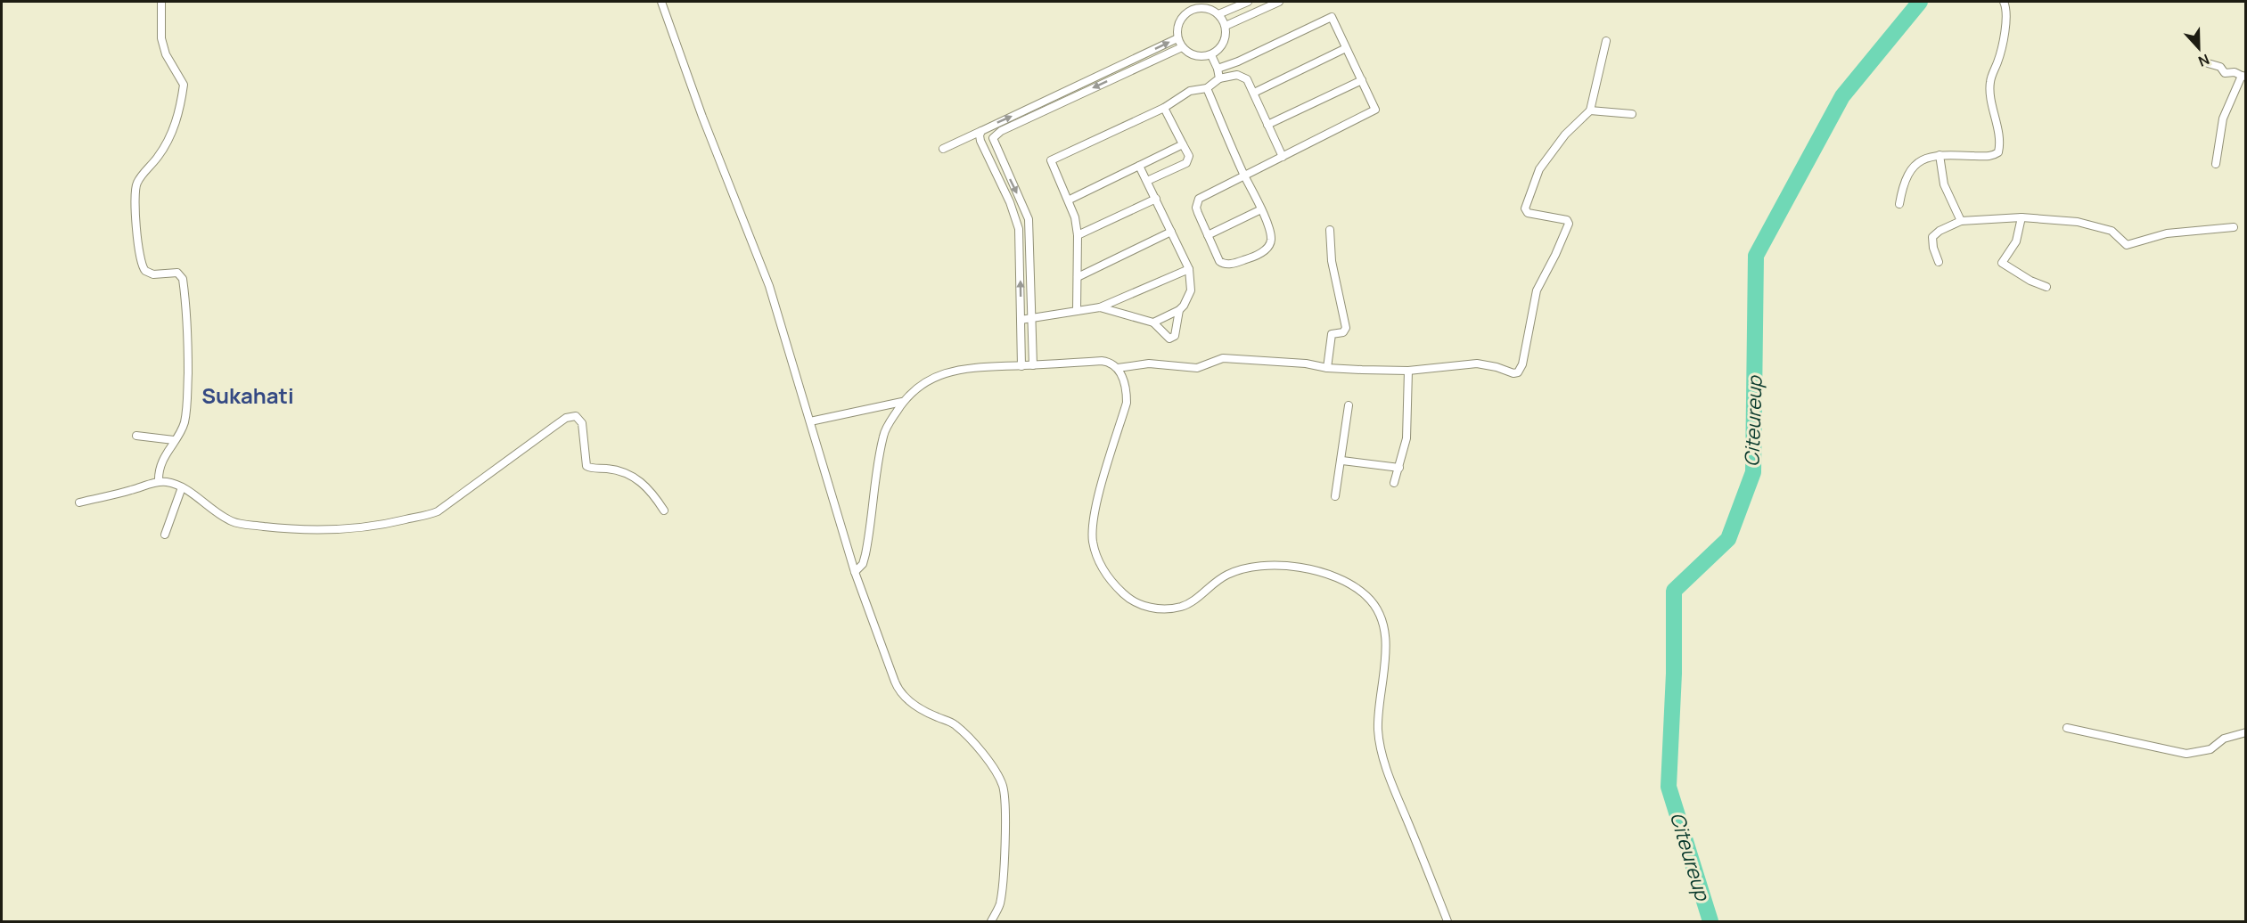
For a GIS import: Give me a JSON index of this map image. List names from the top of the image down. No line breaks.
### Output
{"districts":["Sukahati"],"water":["Citeureup"],"north":"bottom"}
